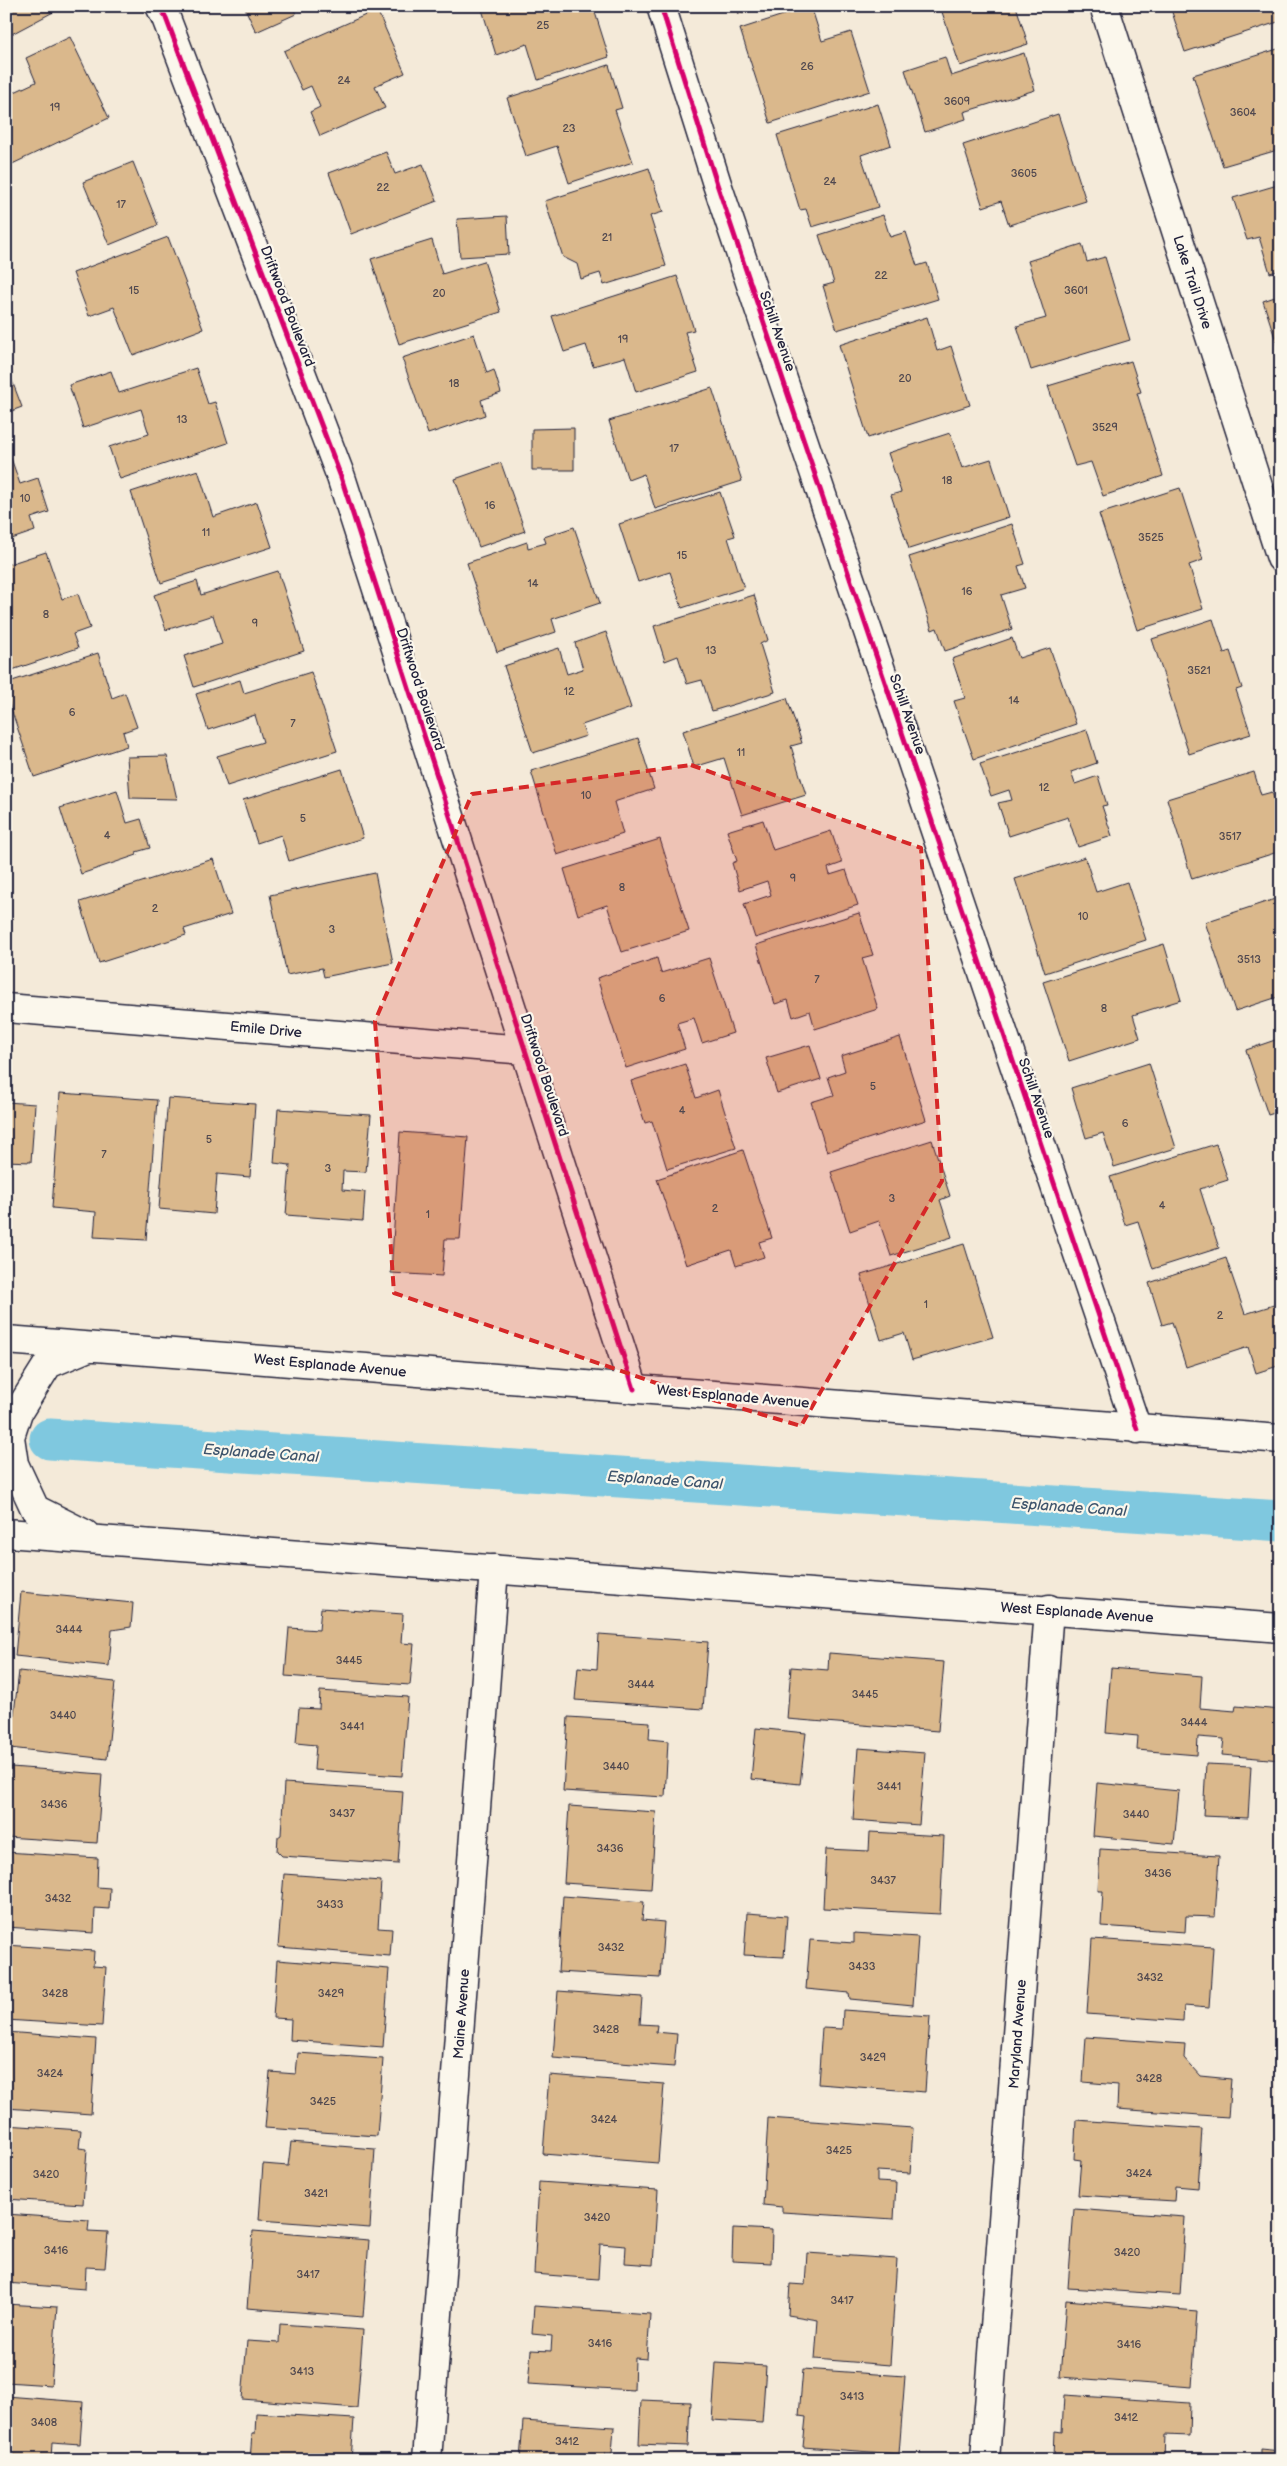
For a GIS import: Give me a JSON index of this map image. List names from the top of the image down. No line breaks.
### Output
{"streets":{"street":["Lake Trail Drive","Driftwood Boulevard","Schill Avenue","Emile Drive","West Esplanade Avenue","Maine Avenue","Maryland Avenue"]},"crossings":[["Driftwood Boulevard","Emile Drive"],["Driftwood Boulevard","West Esplanade Avenue"],["Schill Avenue","West Esplanade Avenue"],["West Esplanade Avenue","Maine Avenue"],["West Esplanade Avenue","Maryland Avenue"]],"water":["Esplanade Canal"],"house_numbers":["25","26","24","3609","19","3604","23","3605","24","22","17","21","22","15","3601","20","19","20","18","13","3529","17","18","10","16","11","3525","15","14","16","8","9","13","3521","12","14","6","7","11","12","10","5","4","3517","9","8","2","10","3","3513","7","6","8","5","4","6","5","7","3","3","4","2","1","1","2","3444","3445","3444","3445","3440","3444","3441","3440","3441","3436","3437","3440","3436","3436","3437","3432","3433","3432","3433","3432","3428","3429","3428","3429","3424","3428","3425","3424","3425","3424","3420","3421","3420","3416","3420","3417","3417","3416","3416","3413","3413","3412","3408","3412"]}
